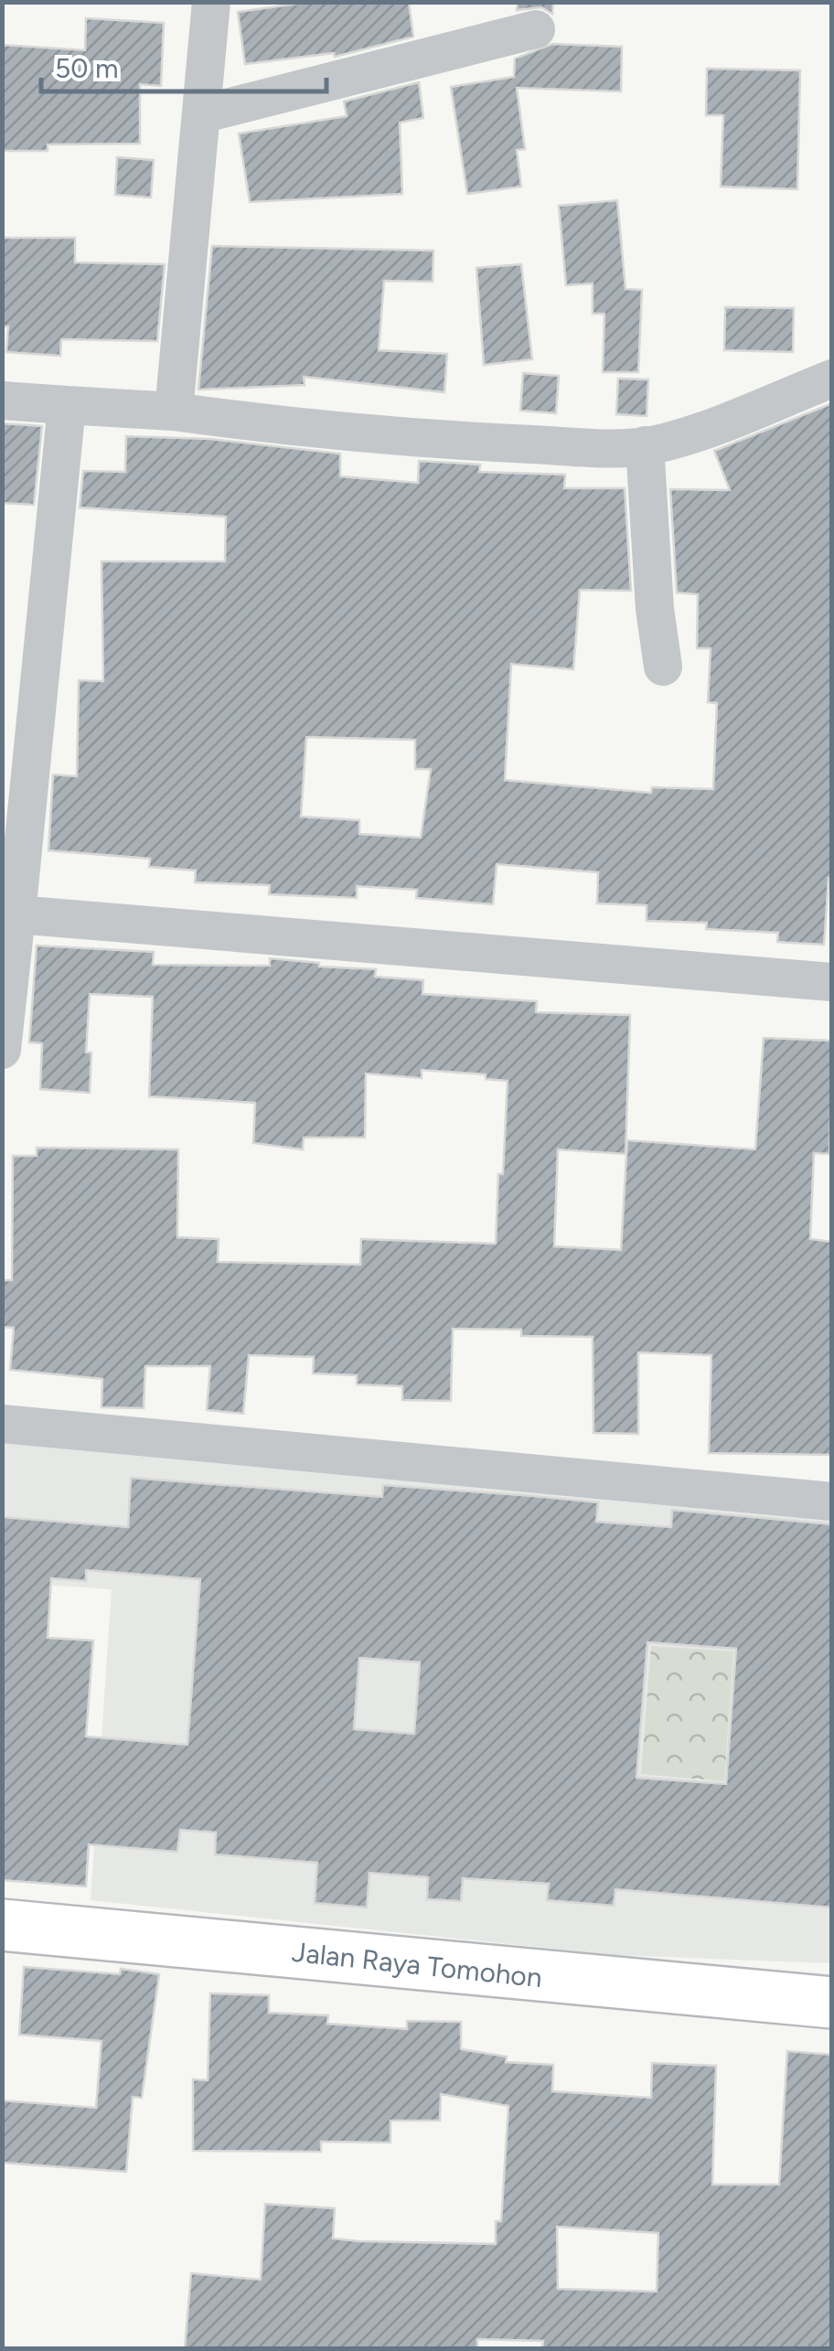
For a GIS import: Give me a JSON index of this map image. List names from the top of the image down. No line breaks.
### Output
{"streets":{"highway":["Jalan Raya Tomohon"]},"scale_bar":"50 m"}
